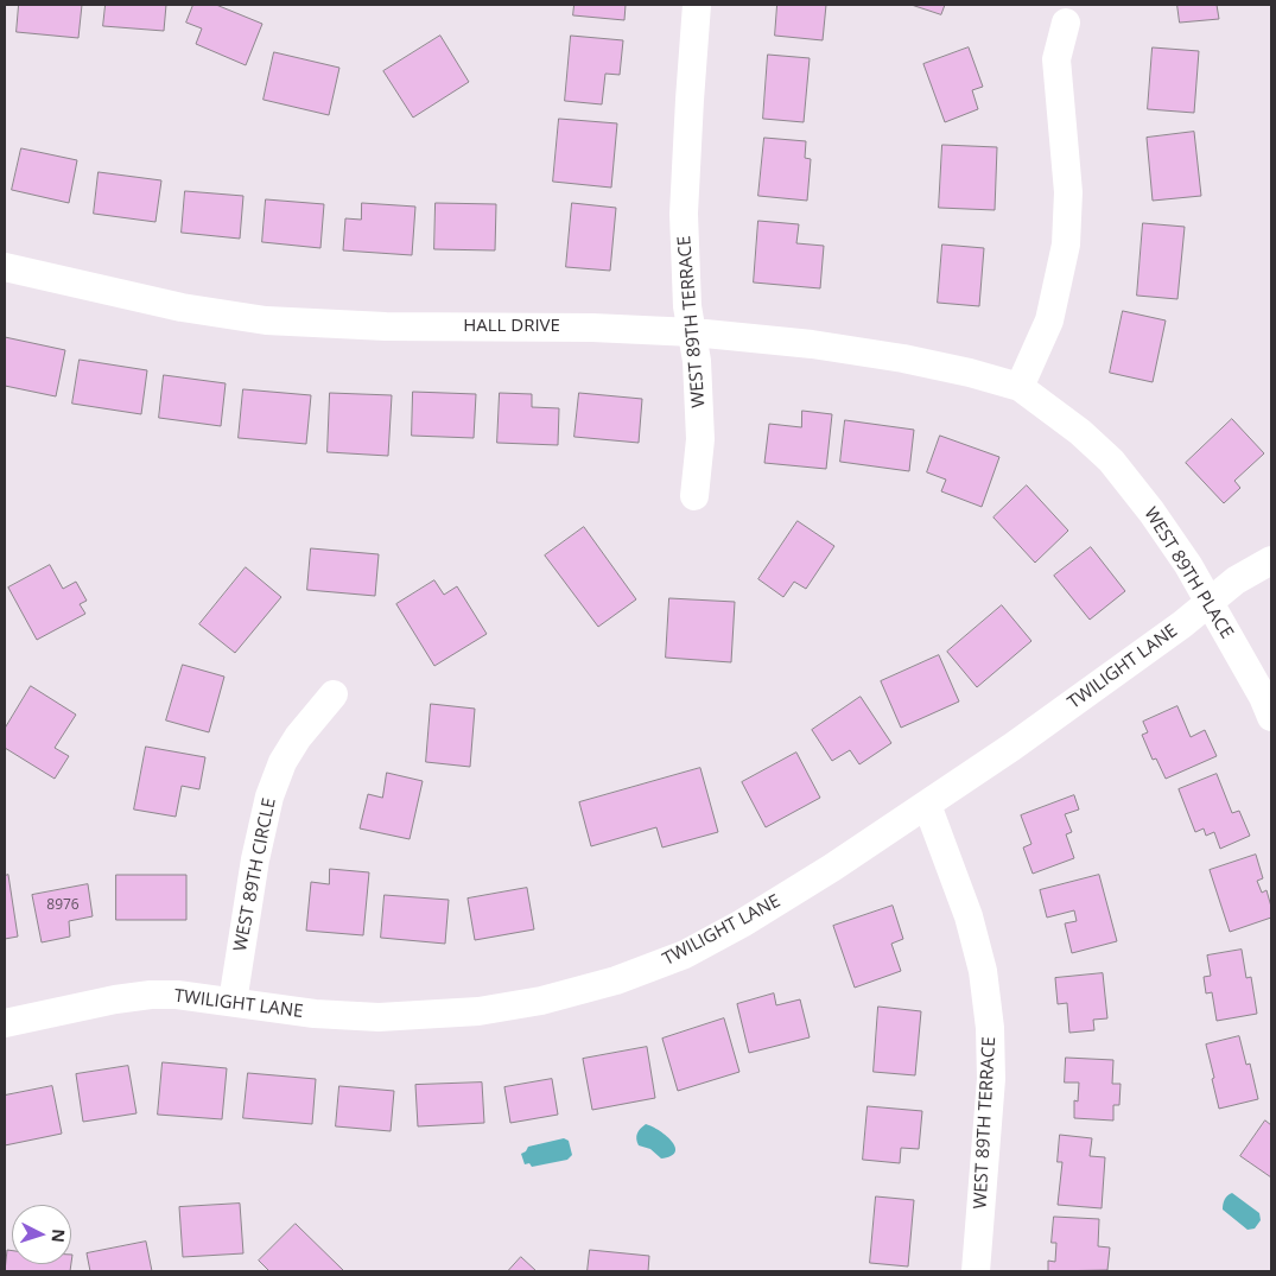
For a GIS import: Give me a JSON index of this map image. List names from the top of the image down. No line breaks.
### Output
{"streets":{"street":["WEST 89TH TERRACE","HALL DRIVE","WEST 89TH PLACE","TWILIGHT LANE","WEST 89TH CIRCLE"]},"crossings":[["WEST 89TH TERRACE","HALL DRIVE"],["WEST 89TH TERRACE","TWILIGHT LANE"],["HALL DRIVE","WEST 89TH PLACE"],["WEST 89TH PLACE","TWILIGHT LANE"],["TWILIGHT LANE","WEST 89TH CIRCLE"]],"house_numbers":["8976"],"north":"right"}
